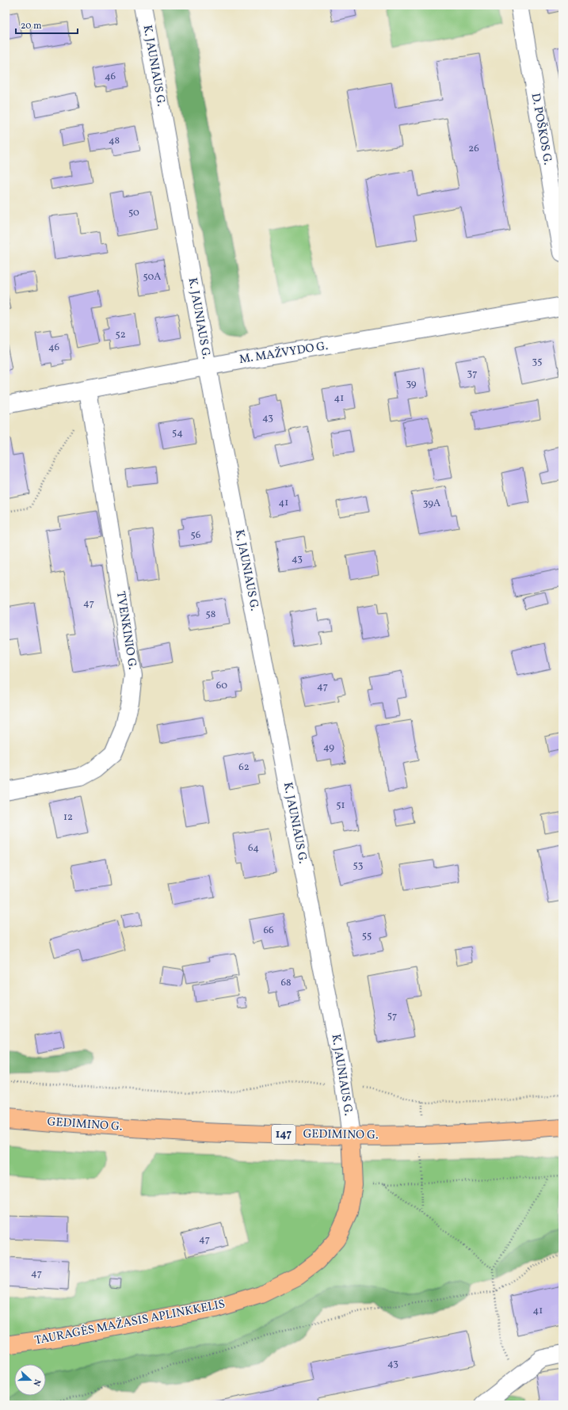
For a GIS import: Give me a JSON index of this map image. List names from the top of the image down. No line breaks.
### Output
{"streets":{"main road":["GEDIMINO G.","147","TAURAGĖS MAŽASIS APLINKKELIS"],"street":["K. JAUNIAUS G.","D. POŠKOS G.","M. MAŽVYDO G.","TVENKINIO G."]},"crossings":[["K. JAUNIAUS G.","M. MAŽVYDO G."],["K. JAUNIAUS G.","GEDIMINO G."],["K. JAUNIAUS G.","TAURAGĖS MAŽASIS APLINKKELIS"],["M. MAŽVYDO G.","TVENKINIO G."],["GEDIMINO G.","TAURAGĖS MAŽASIS APLINKKELIS"]],"house_numbers":["46","48","26","50","50A","52","46","35","37","39","41","43","54","41","39A","56","43","47","58","60","47","49","62","51","12","64","53","66","55","68","57","47","47","41","43"],"scale_bar":"20 m","north":"right"}
